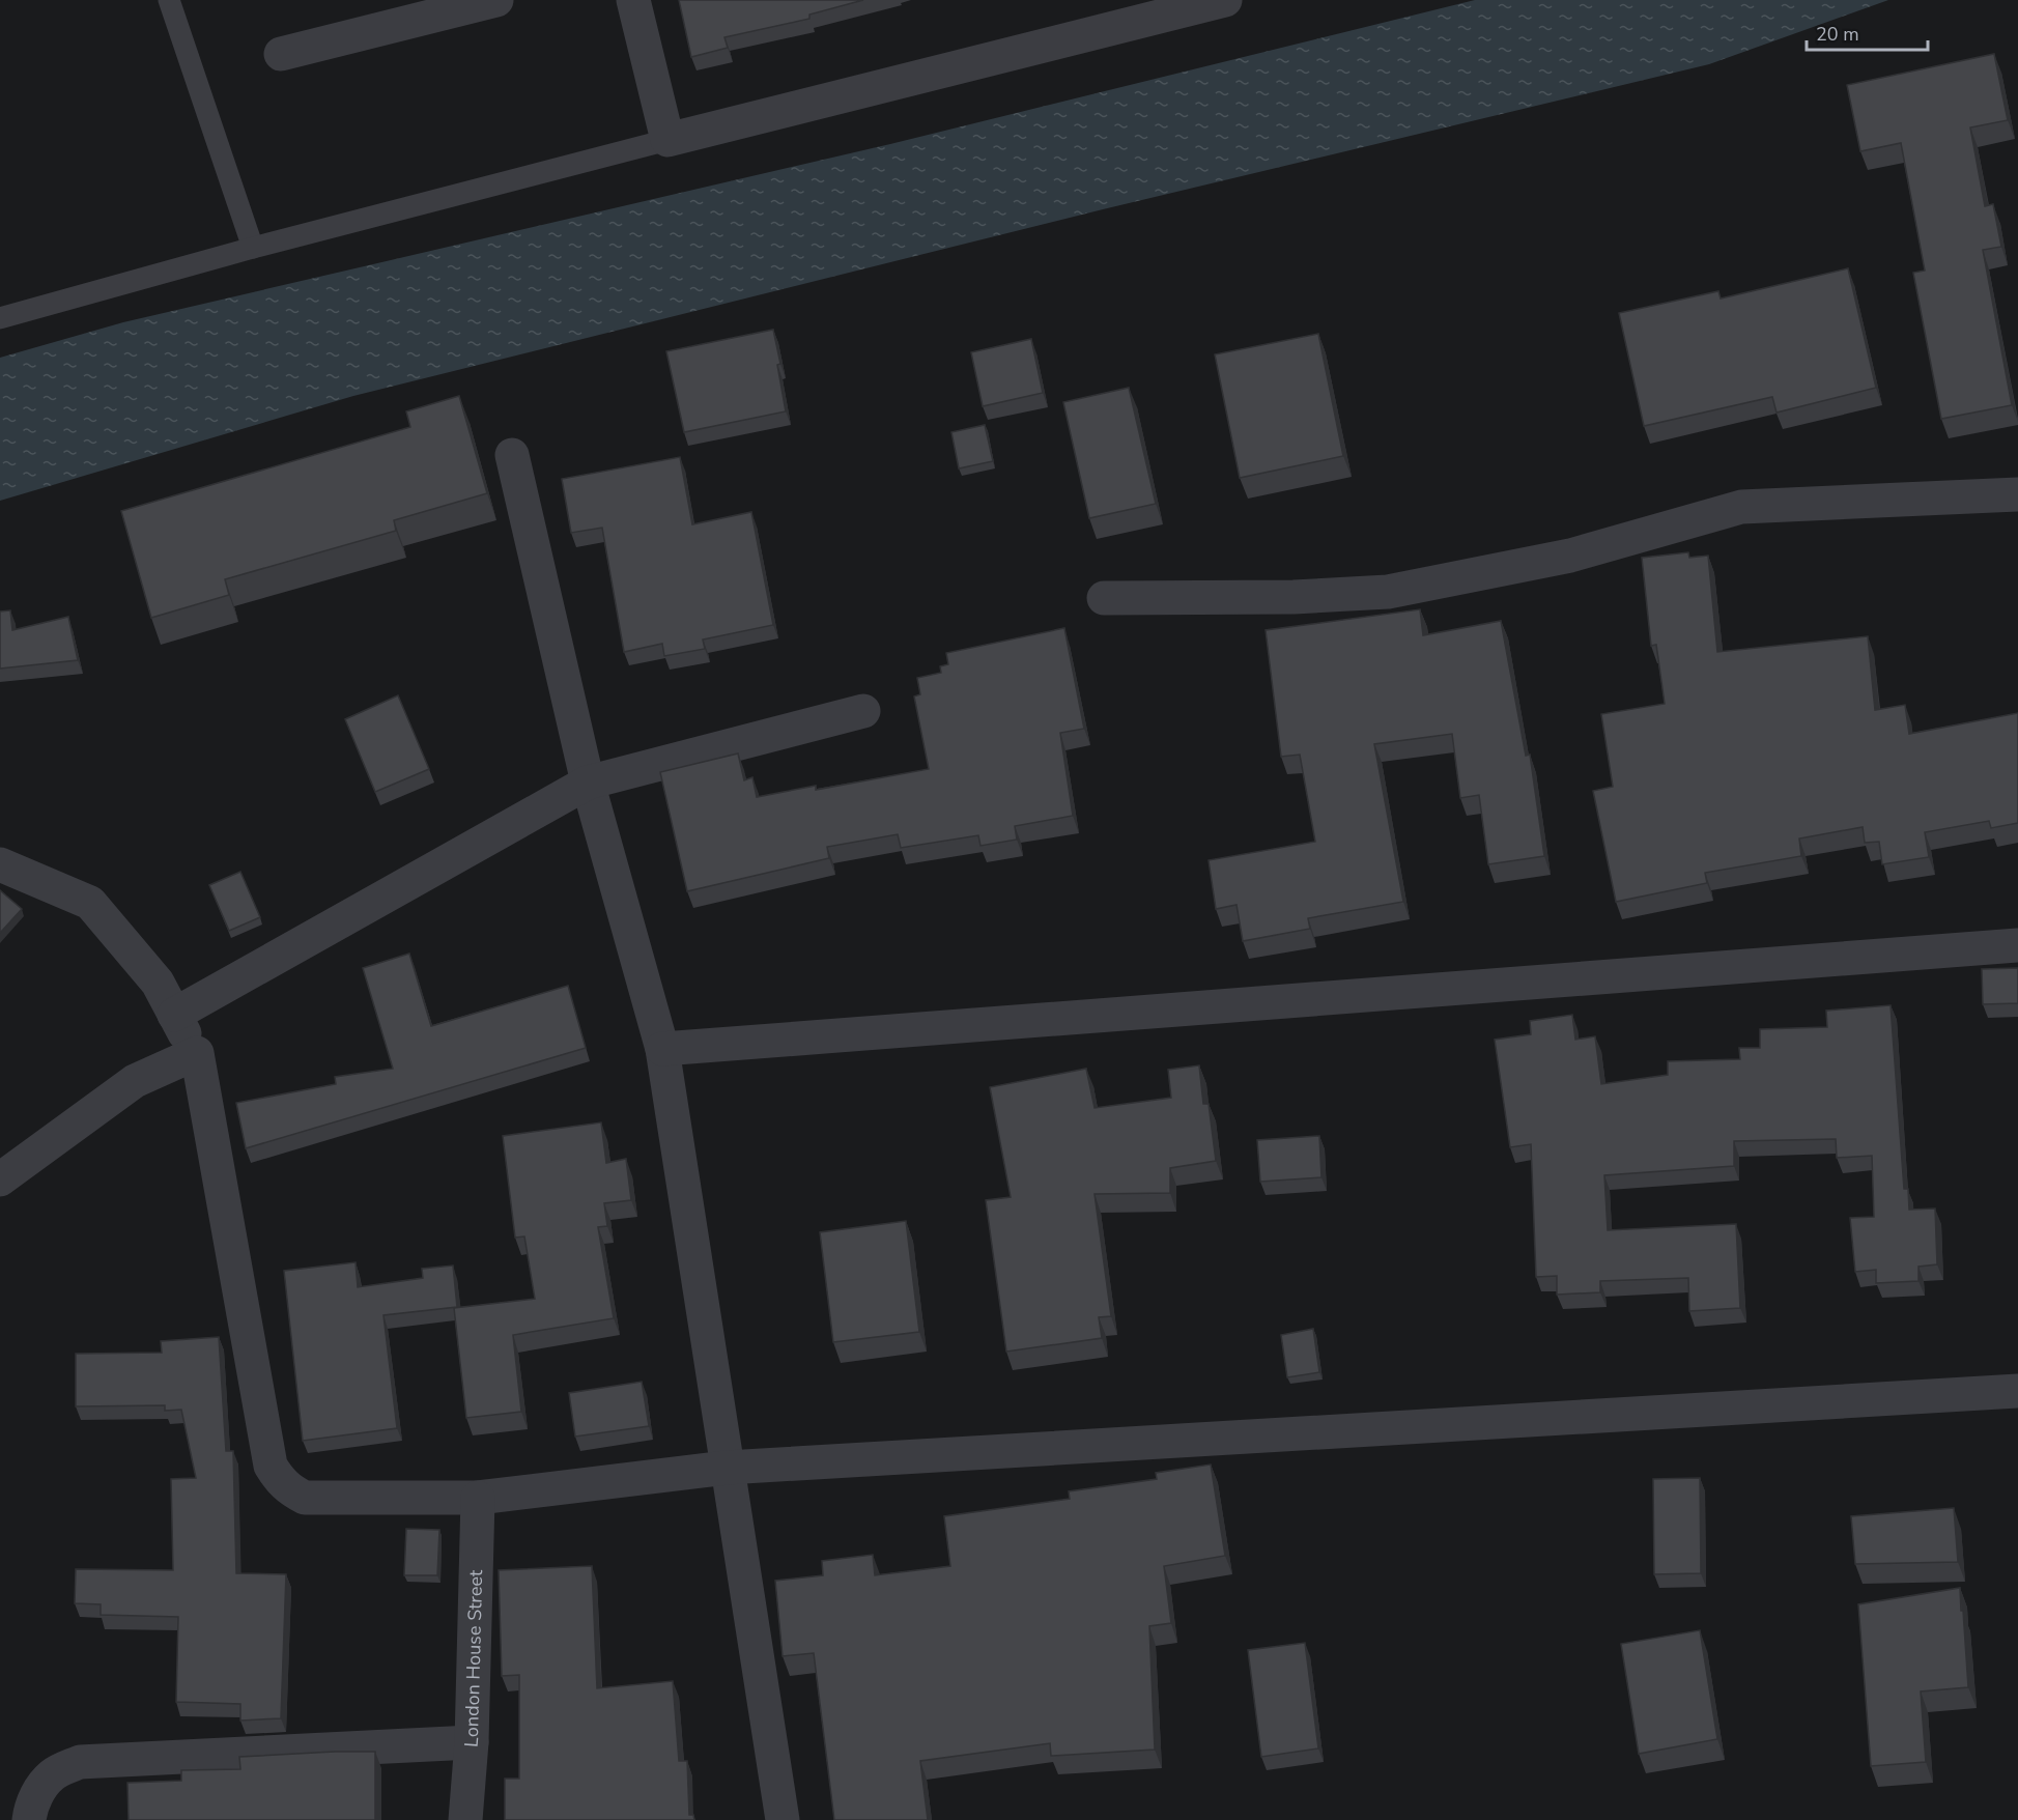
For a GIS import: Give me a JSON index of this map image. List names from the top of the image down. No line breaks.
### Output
{"streets":{"street":["London House Street"]},"scale_bar":"20 m"}
